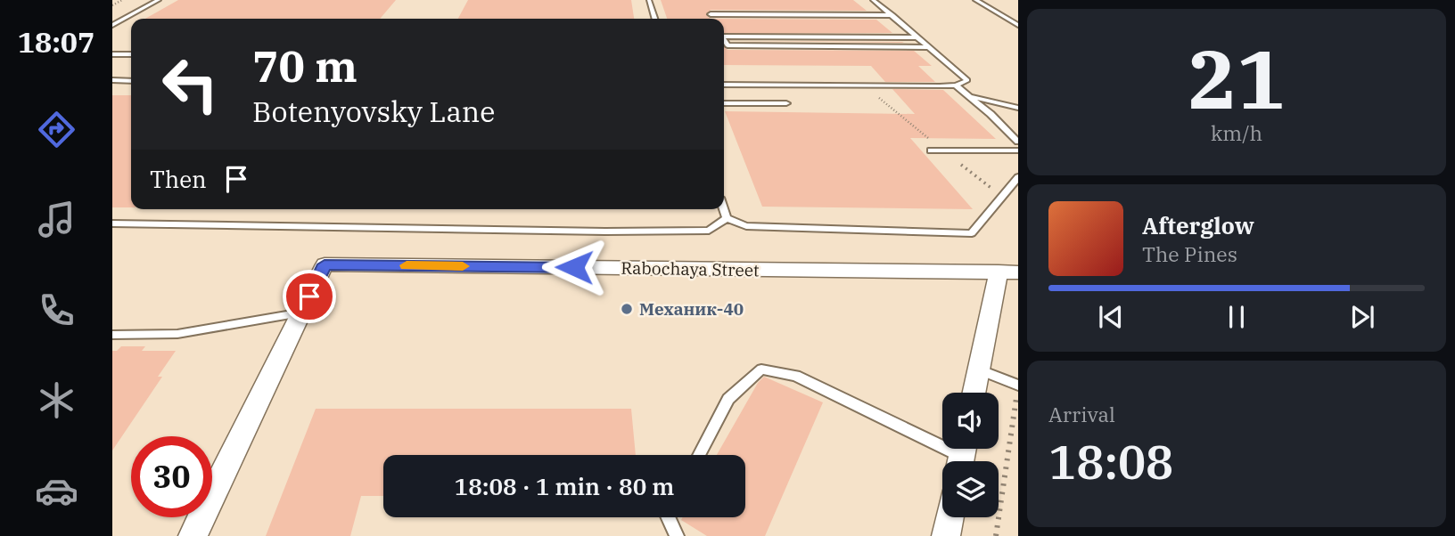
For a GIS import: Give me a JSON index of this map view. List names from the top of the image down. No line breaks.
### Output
{"streets":{"street":["Rabochaya Street"]},"places":["Механик-40"],"page":{"tabs":"18:07","tile":[["21","km/h"],["Arrival","18:08"]],"turn":["70 m","Botenyovsky Lane"],"then":"Then","song":["Afterglow","The Pines"],"limit":"30","trip":"18:08 · 1 min · 80 m"}}
